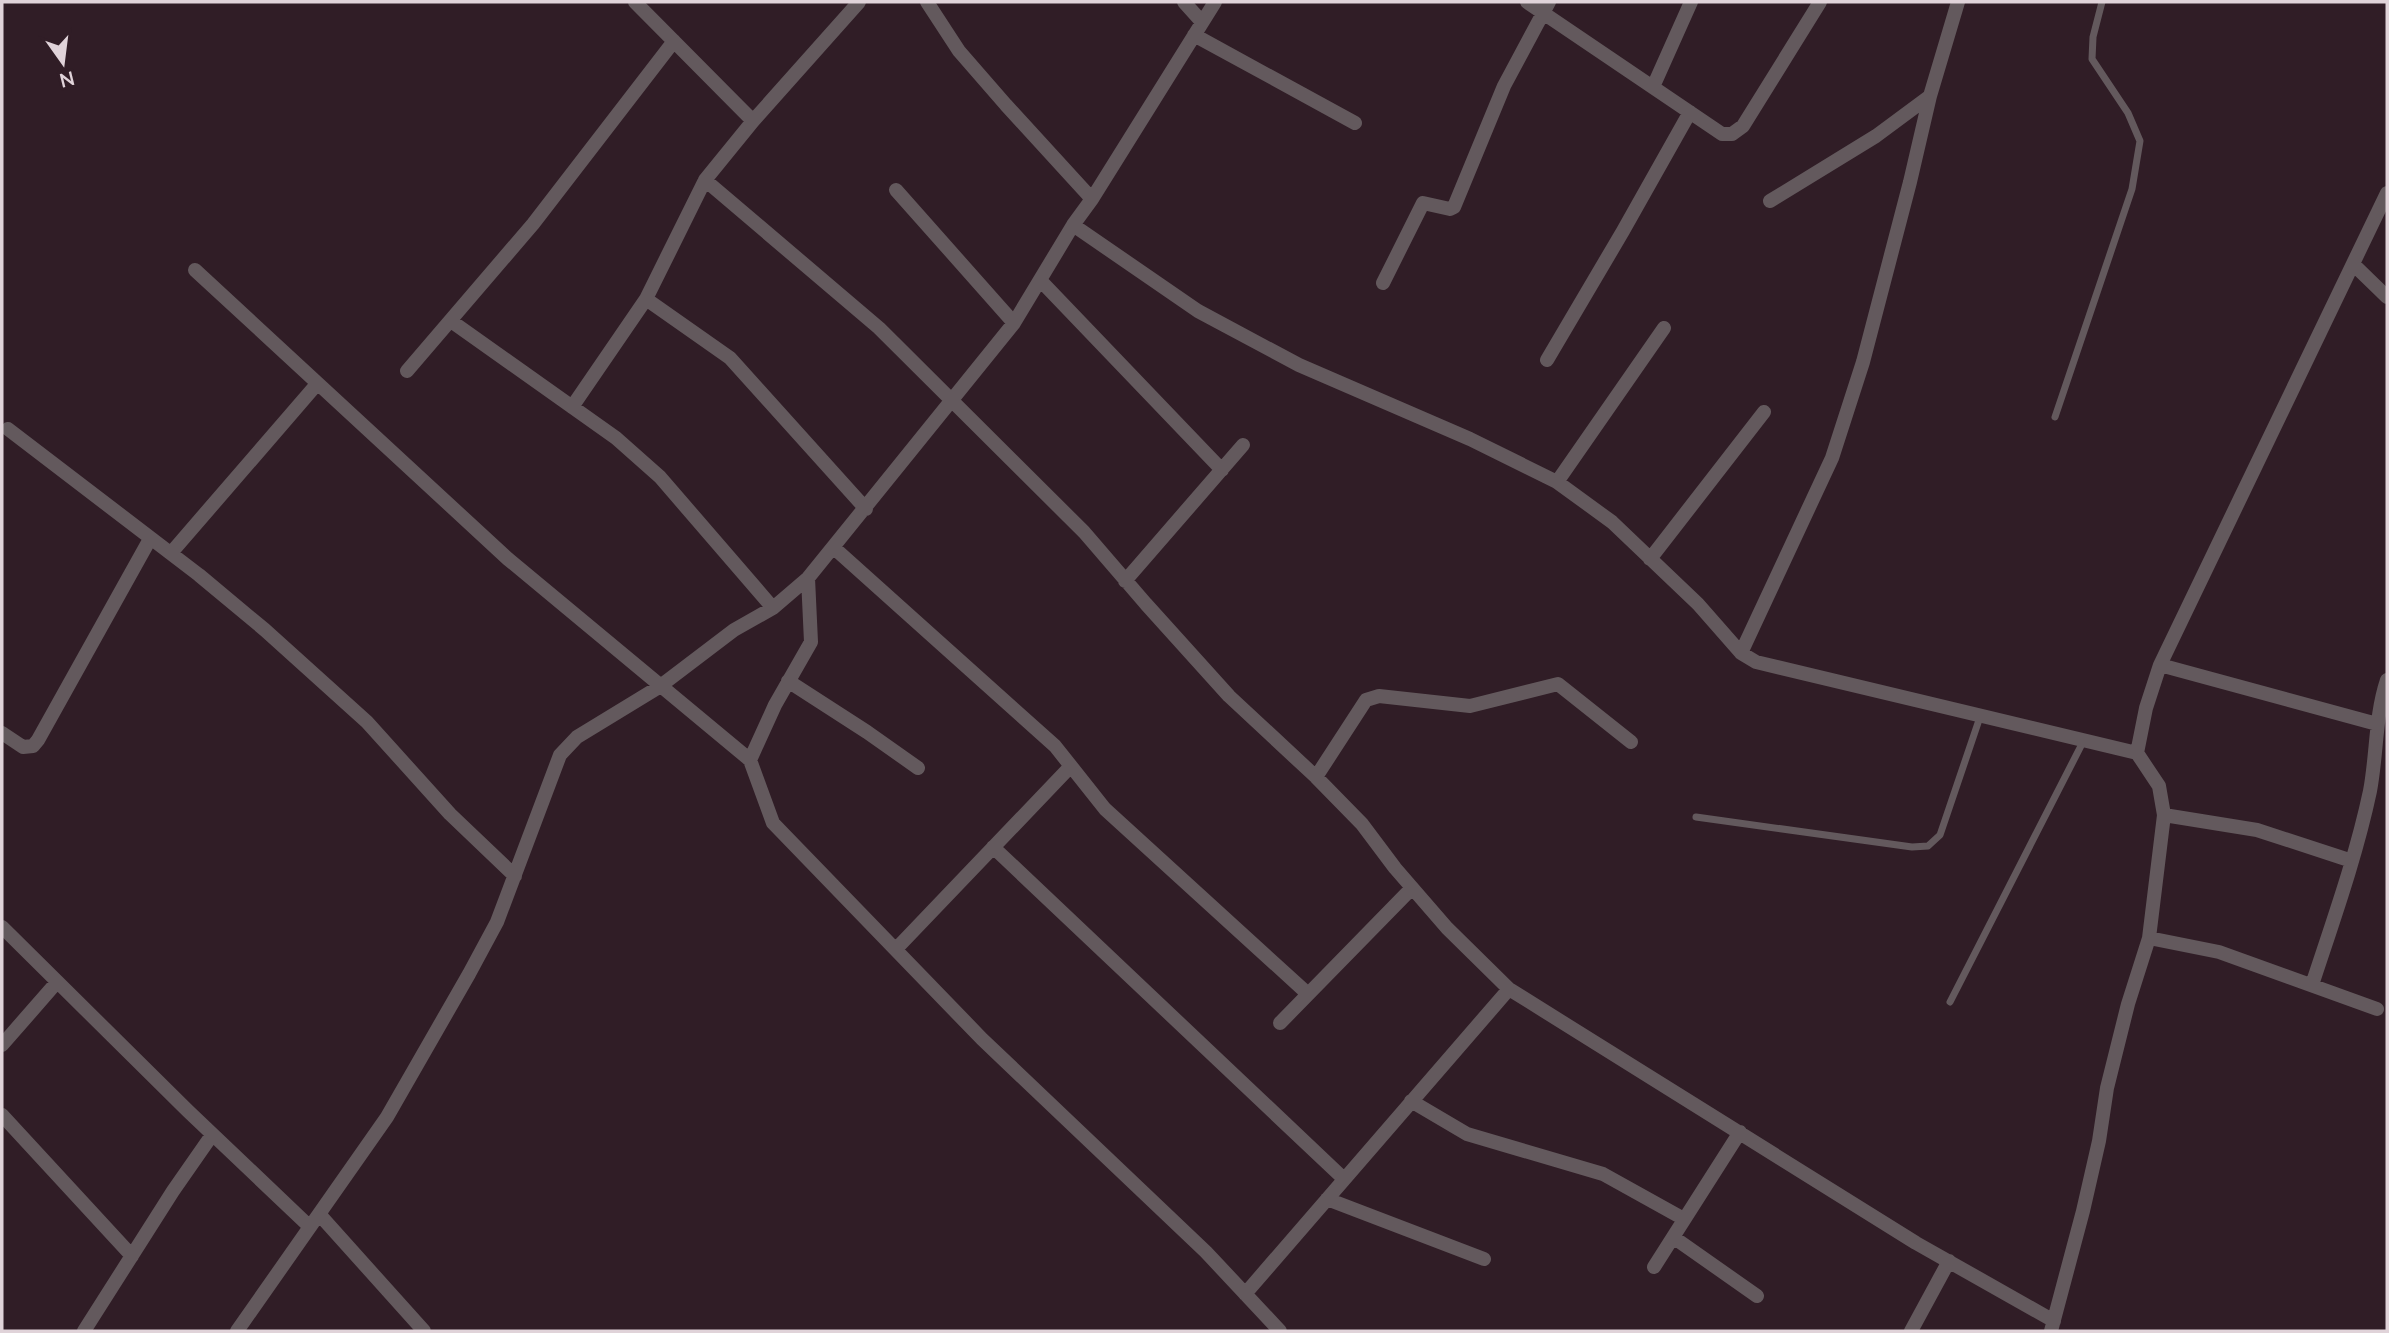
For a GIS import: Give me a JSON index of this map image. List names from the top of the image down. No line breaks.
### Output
{"north":"bottom"}
